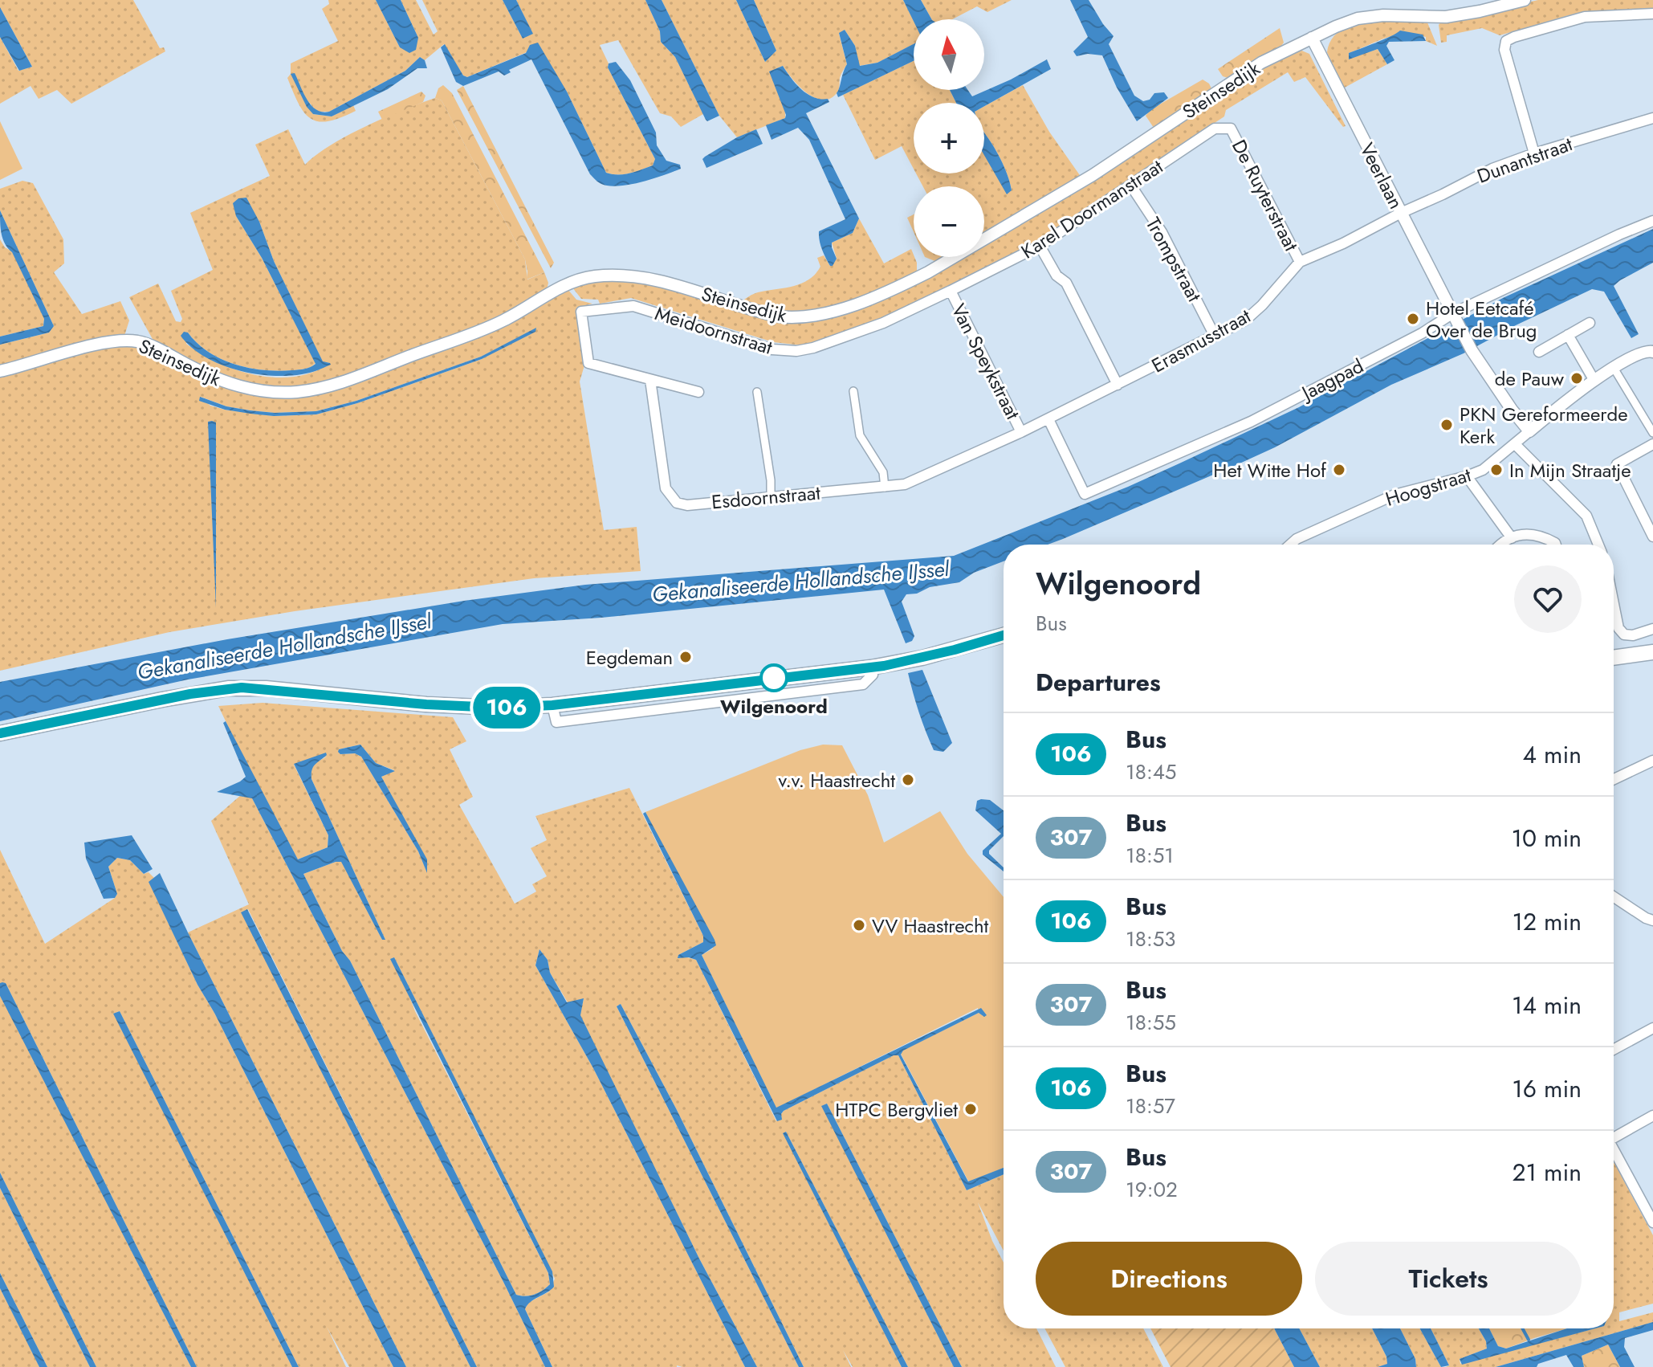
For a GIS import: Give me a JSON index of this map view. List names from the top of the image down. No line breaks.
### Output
{"streets":{"street":["Steinsedijk","Dunantstraat","Veerlaan","De Ruyterstraat","Karel Doormanstraat","Trompstraat","Meidoornstraat","Erasmusstraat","Van Speykstraat","Jaagpad","Hoogstraat","Esdoornstraat"]},"crossings":[["Steinsedijk","Veerlaan"],["Dunantstraat","Veerlaan"],["Dunantstraat","Erasmusstraat"],["Veerlaan","Erasmusstraat"],["Veerlaan","Jaagpad"],["Veerlaan","Hoogstraat"],["De Ruyterstraat","Karel Doormanstraat"],["De Ruyterstraat","Erasmusstraat"],["Karel Doormanstraat","Trompstraat"],["Karel Doormanstraat","Meidoornstraat"],["Karel Doormanstraat","Van Speykstraat"],["Trompstraat","Erasmusstraat"],["Meidoornstraat","Van Speykstraat"],["Meidoornstraat","Esdoornstraat"],["Erasmusstraat","Van Speykstraat"],["Erasmusstraat","Jaagpad"],["Erasmusstraat","Esdoornstraat"],["Van Speykstraat","Esdoornstraat"]],"water":["Gekanaliseerde Hollandsche IJssel"],"places":["Hotel Eetcafé Over de Brug","de Pauw","PKN Gereformeerde Kerk","Het Witte Hof","In Mijn Straatje","Eegdeman","Wilgenoord","v.v. Haastrecht","VV Haastrecht","HTPC Bergvliet"],"lines":["bus line 106"],"north":"top","page":{"on_map":"106","map_buttons":["+","−"],"heading":[["Wilgenoord","Bus"],"Departures"],"list":[{"mark":"106","name":"Bus","note":"18:45","value":"4 min"},{"mark":"307","name":"Bus","note":"18:51","value":"10 min"},{"mark":"106","name":"Bus","note":"18:53","value":"12 min"},{"mark":"307","name":"Bus","note":"18:55","value":"14 min"},{"mark":"106","name":"Bus","note":"18:57","value":"16 min"},{"mark":"307","name":"Bus","note":"19:02","value":"21 min"}],"buttons":["Directions","Tickets"]}}
